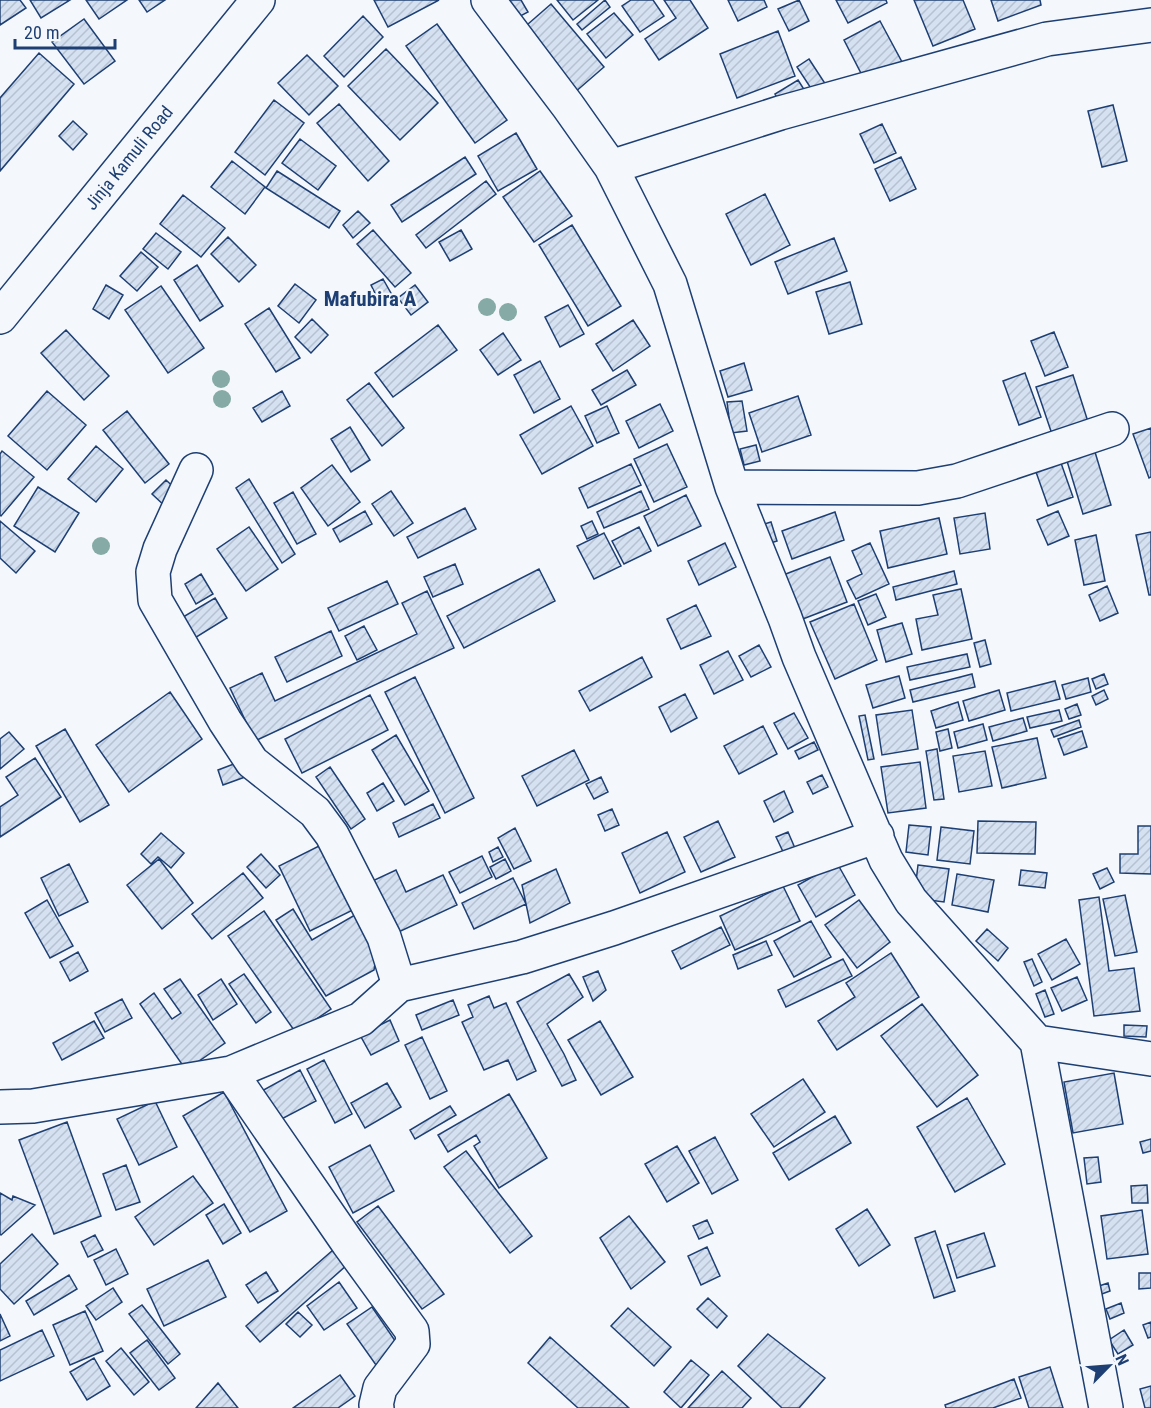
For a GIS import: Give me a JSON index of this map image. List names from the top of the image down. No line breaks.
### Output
{"streets":{"street":["Jinja Kamuli Road"]},"districts":["Mafubira A"],"scale_bar":"20 m","north":"top right"}
